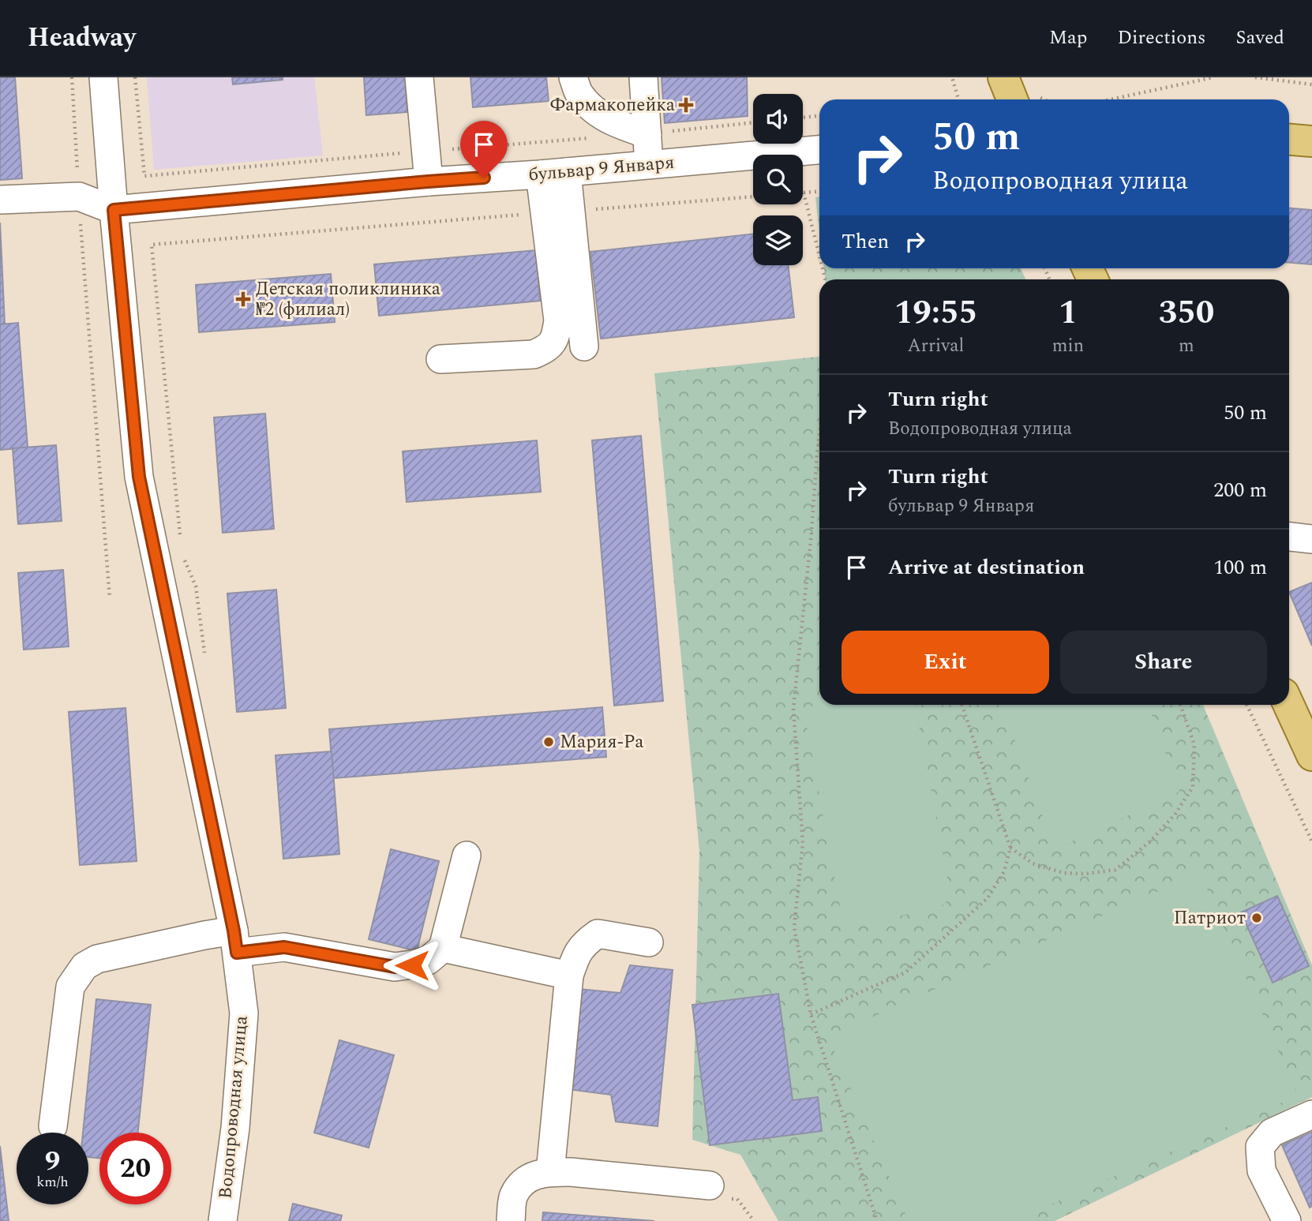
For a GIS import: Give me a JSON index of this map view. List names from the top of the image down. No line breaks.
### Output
{"streets":{"street":["бульвар 9 Января","Водопроводная улица"]},"crossings":[["бульвар 9 Января","Водопроводная улица"]],"places":{"health":["Фармакопейка","Детская поликлиника №2 (филиал)"],"other":["Мария-Ра","Патриот"]},"page":{"header":"Headway","nav":["Map","Directions","Saved"],"turn":["50 m","Водопроводная улица"],"then":"Then","eta":["19:55","Arrival","1","min","350","m"],"list":[{"name":"Turn right","note":"Водопроводная улица","value":"50 m"},{"name":"Turn right","note":"бульвар 9 Января","value":"200 m"},{"name":"Arrive at destination","value":"100 m"}],"buttons":["Exit","Share"],"speed":"9 km/h","limit":"20"}}
